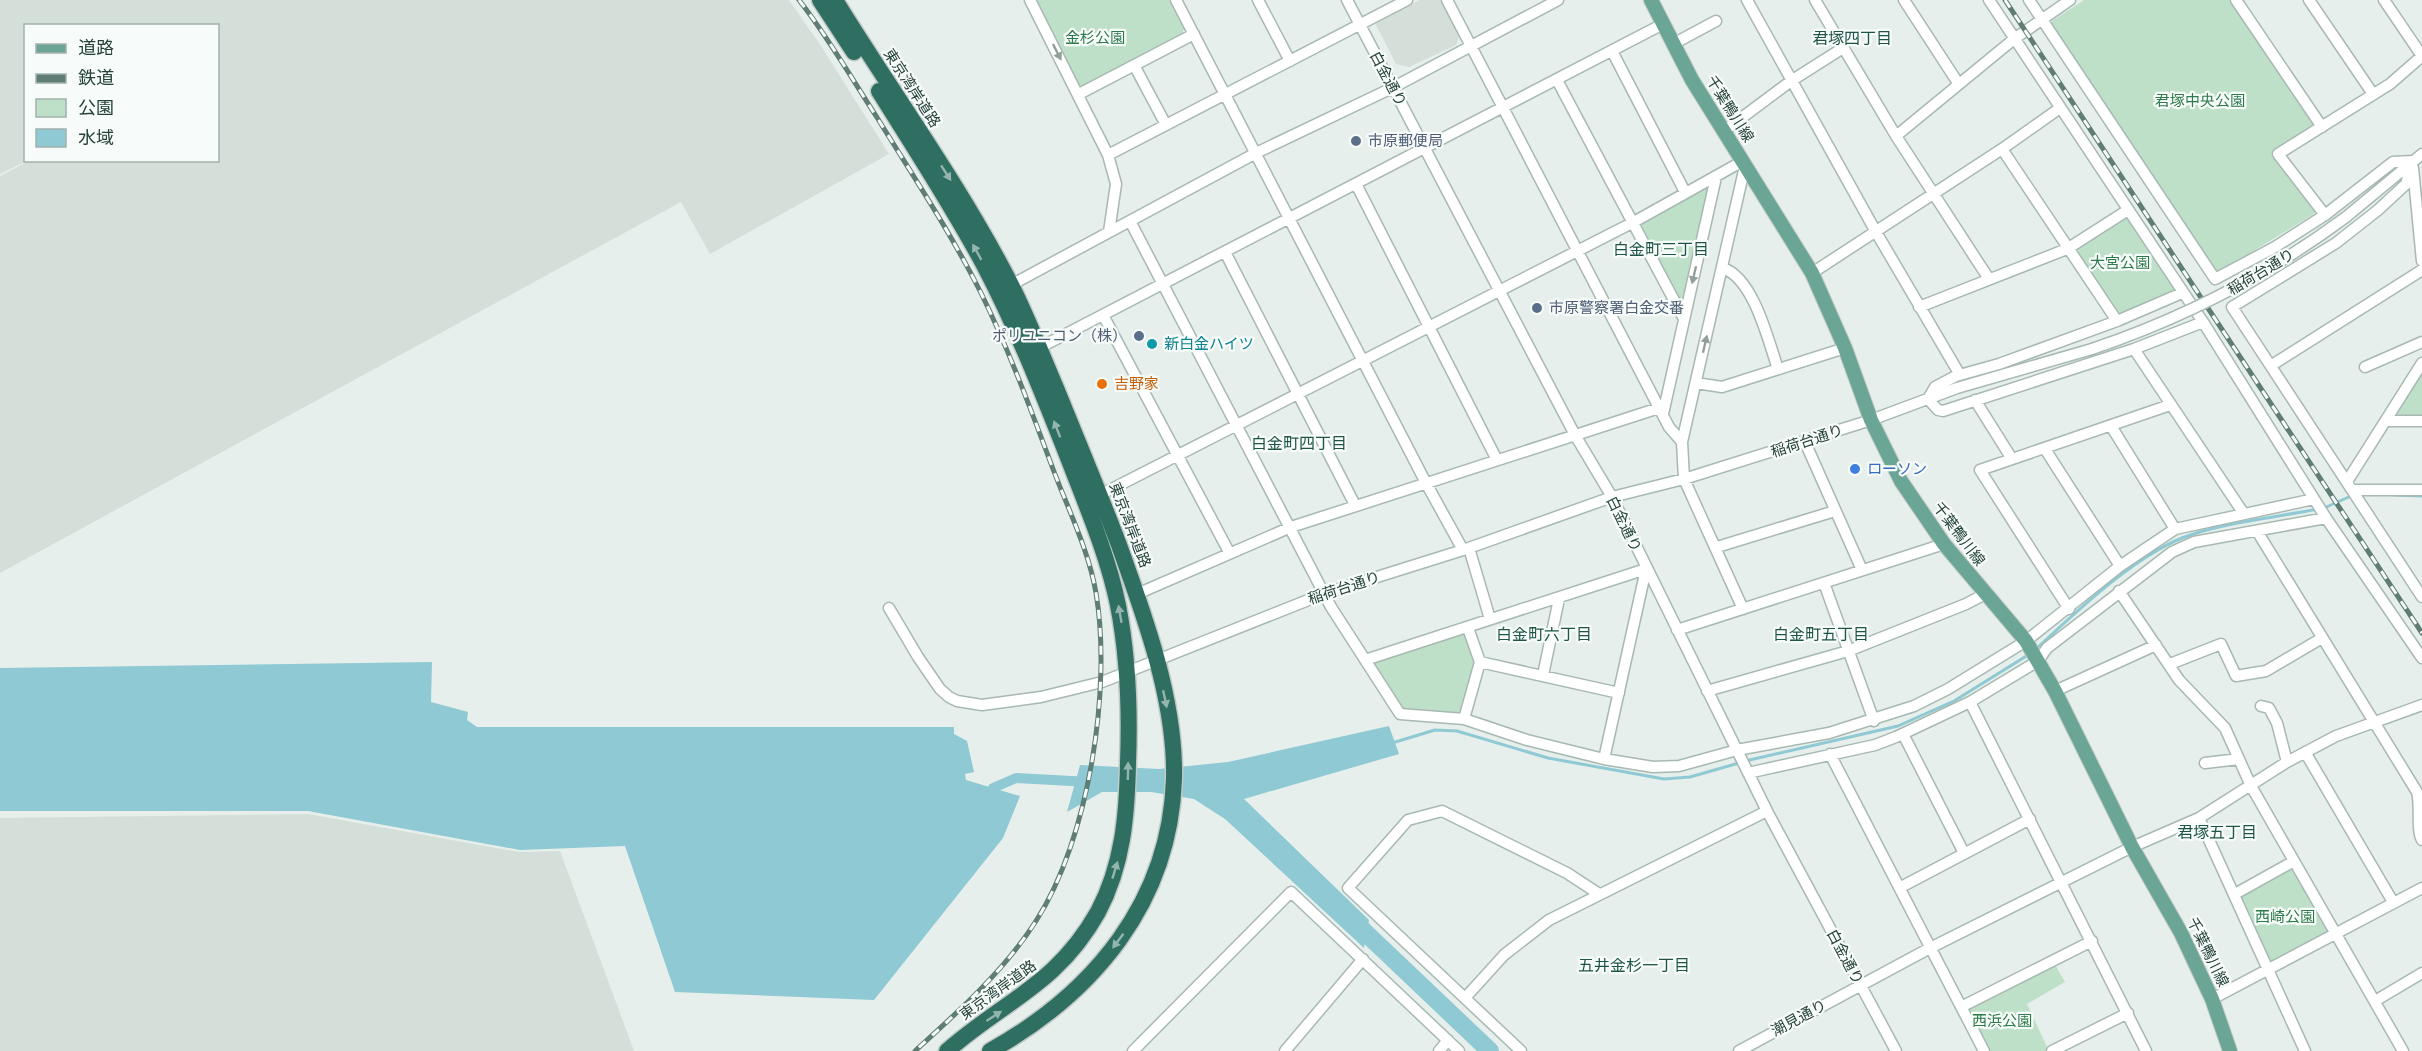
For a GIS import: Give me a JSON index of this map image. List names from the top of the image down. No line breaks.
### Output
{"streets":{"highway":["東京湾岸道路"],"main road":["千葉鴨川線"],"street":["白金通り","稲荷台通り","潮見通り"]},"crossings":[["白金通り","稲荷台通り"],["白金通り","潮見通り"],["東京湾岸道路","稲荷台通り"],["千葉鴨川線","稲荷台通り"],["千葉鴨川線","潮見通り"]],"districts":["君塚四丁目","白金町三丁目","白金町四丁目","白金町六丁目","白金町五丁目","君塚五丁目","五井金杉一丁目"],"parks":["金杉公園","君塚中央公園","大宮公園","西崎公園","西浜公園"],"places":["市原郵便局","市原警察署白金交番","ポリユニコン（株）","新白金ハイツ","吉野家","ローソン"],"legend":["道路","鉄道","公園","水域"]}
